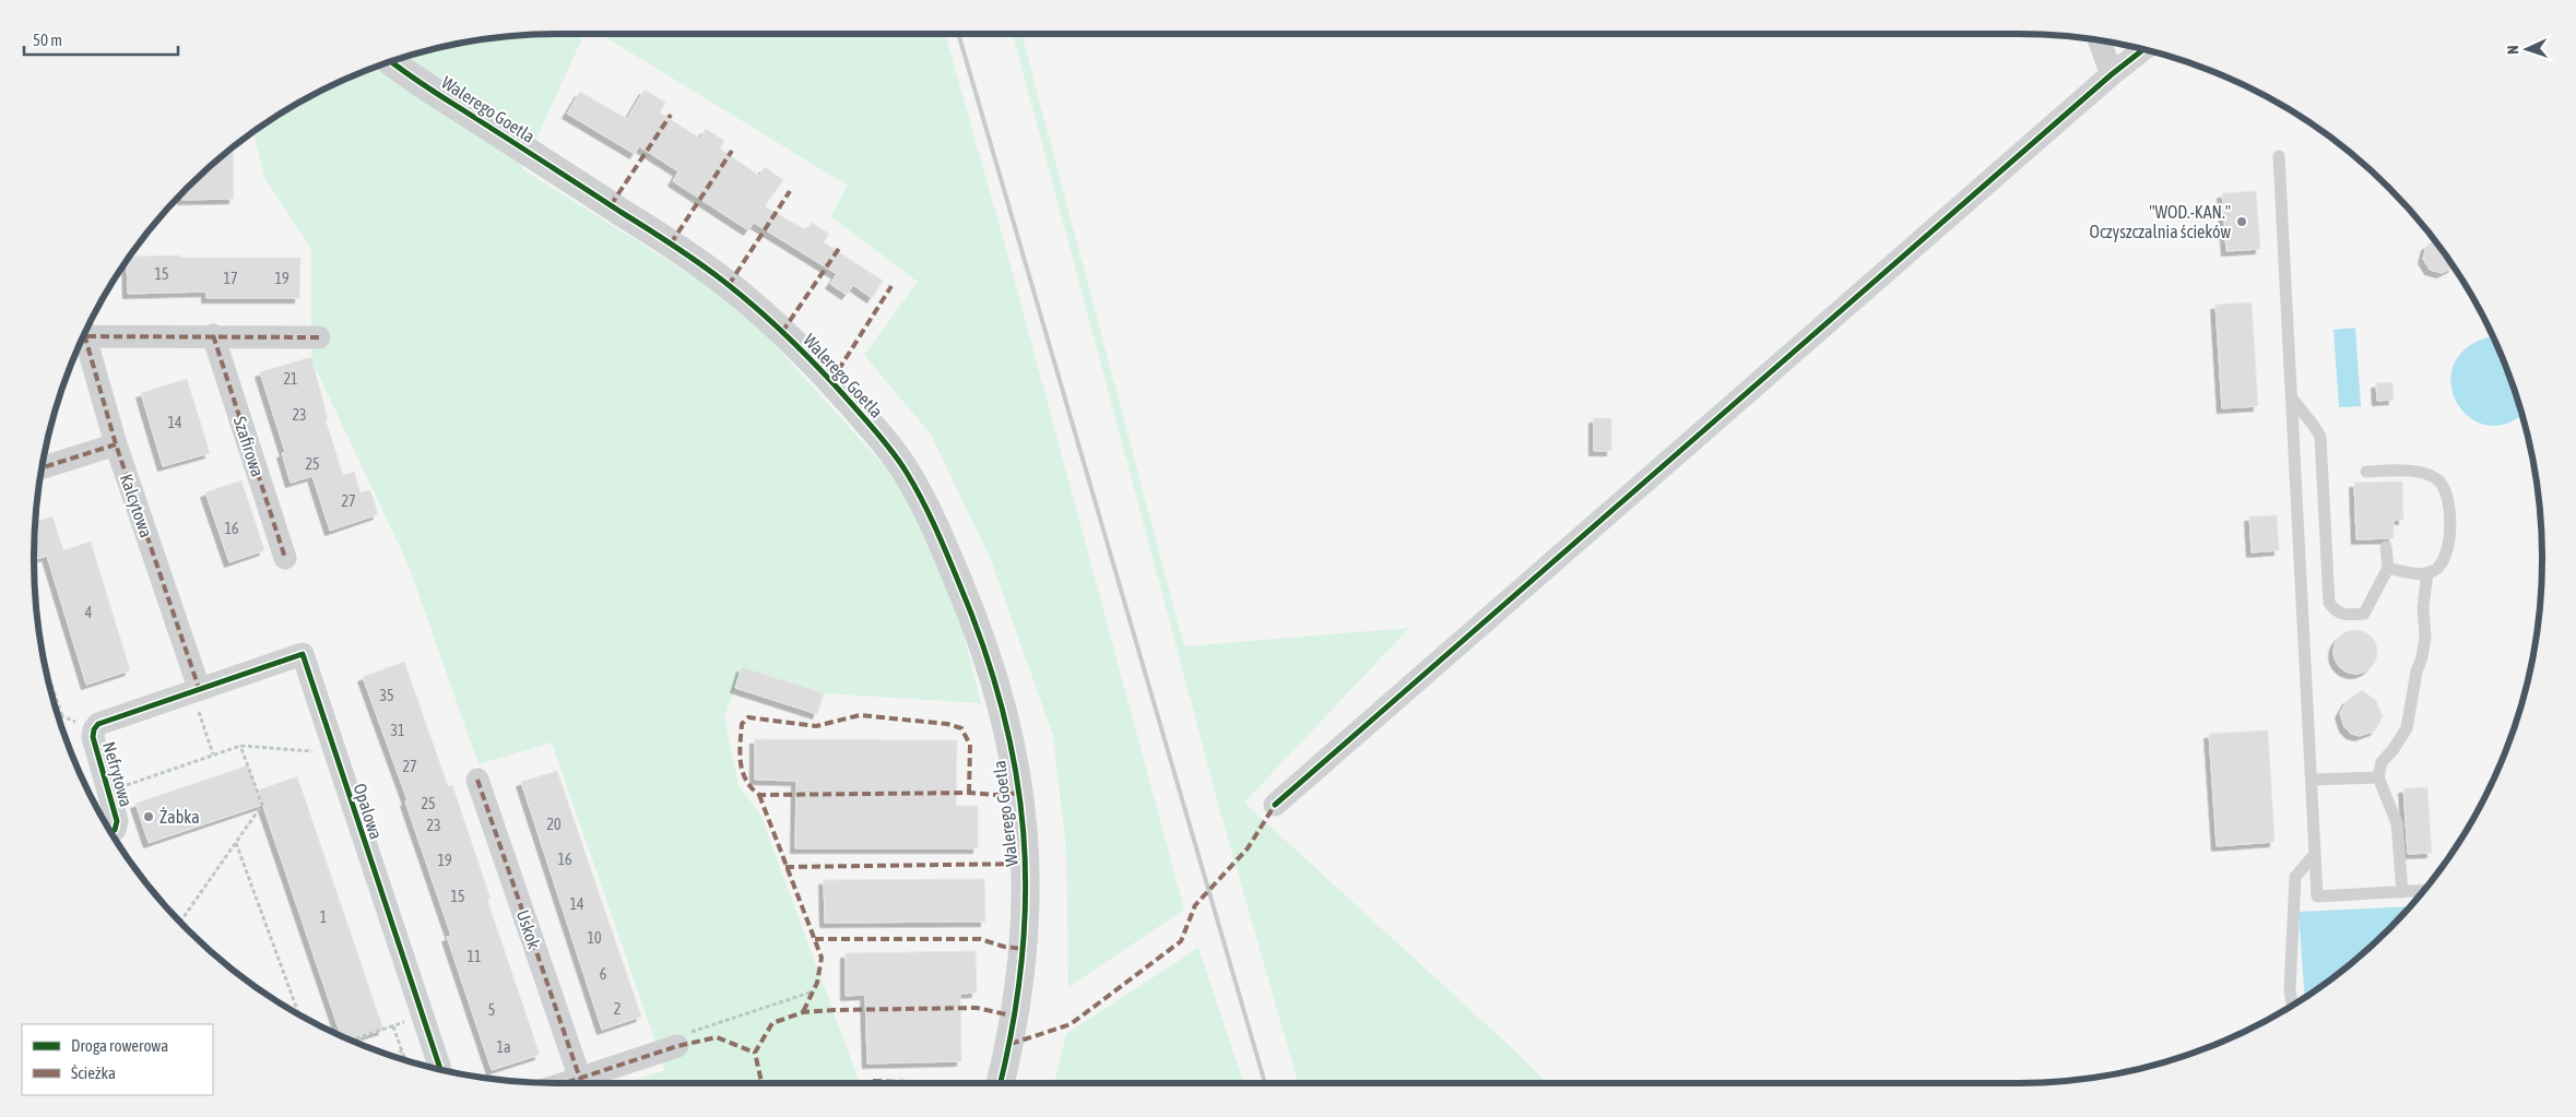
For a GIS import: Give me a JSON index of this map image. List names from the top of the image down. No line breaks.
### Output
{"streets":{"street":["Walerego Goetla","Szafirowa","Kalcytowa","Nefrytowa","Opalowa","Uskok"]},"crossings":[["Kalcytowa","Nefrytowa"],["Kalcytowa","Opalowa"],["Nefrytowa","Opalowa"]],"places":["\"WOD.-KAN.\" Oczyszczalnia ścieków","Żabka"],"house_numbers":["15","17","19","21","23","14","25","27","16","4","35","31","27","25","20","23","16","19","15","14","1","10","11","6","2","5","1a"],"legend":["Droga rowerowa","Ścieżka"],"scale_bar":"50 m","north":"left"}
